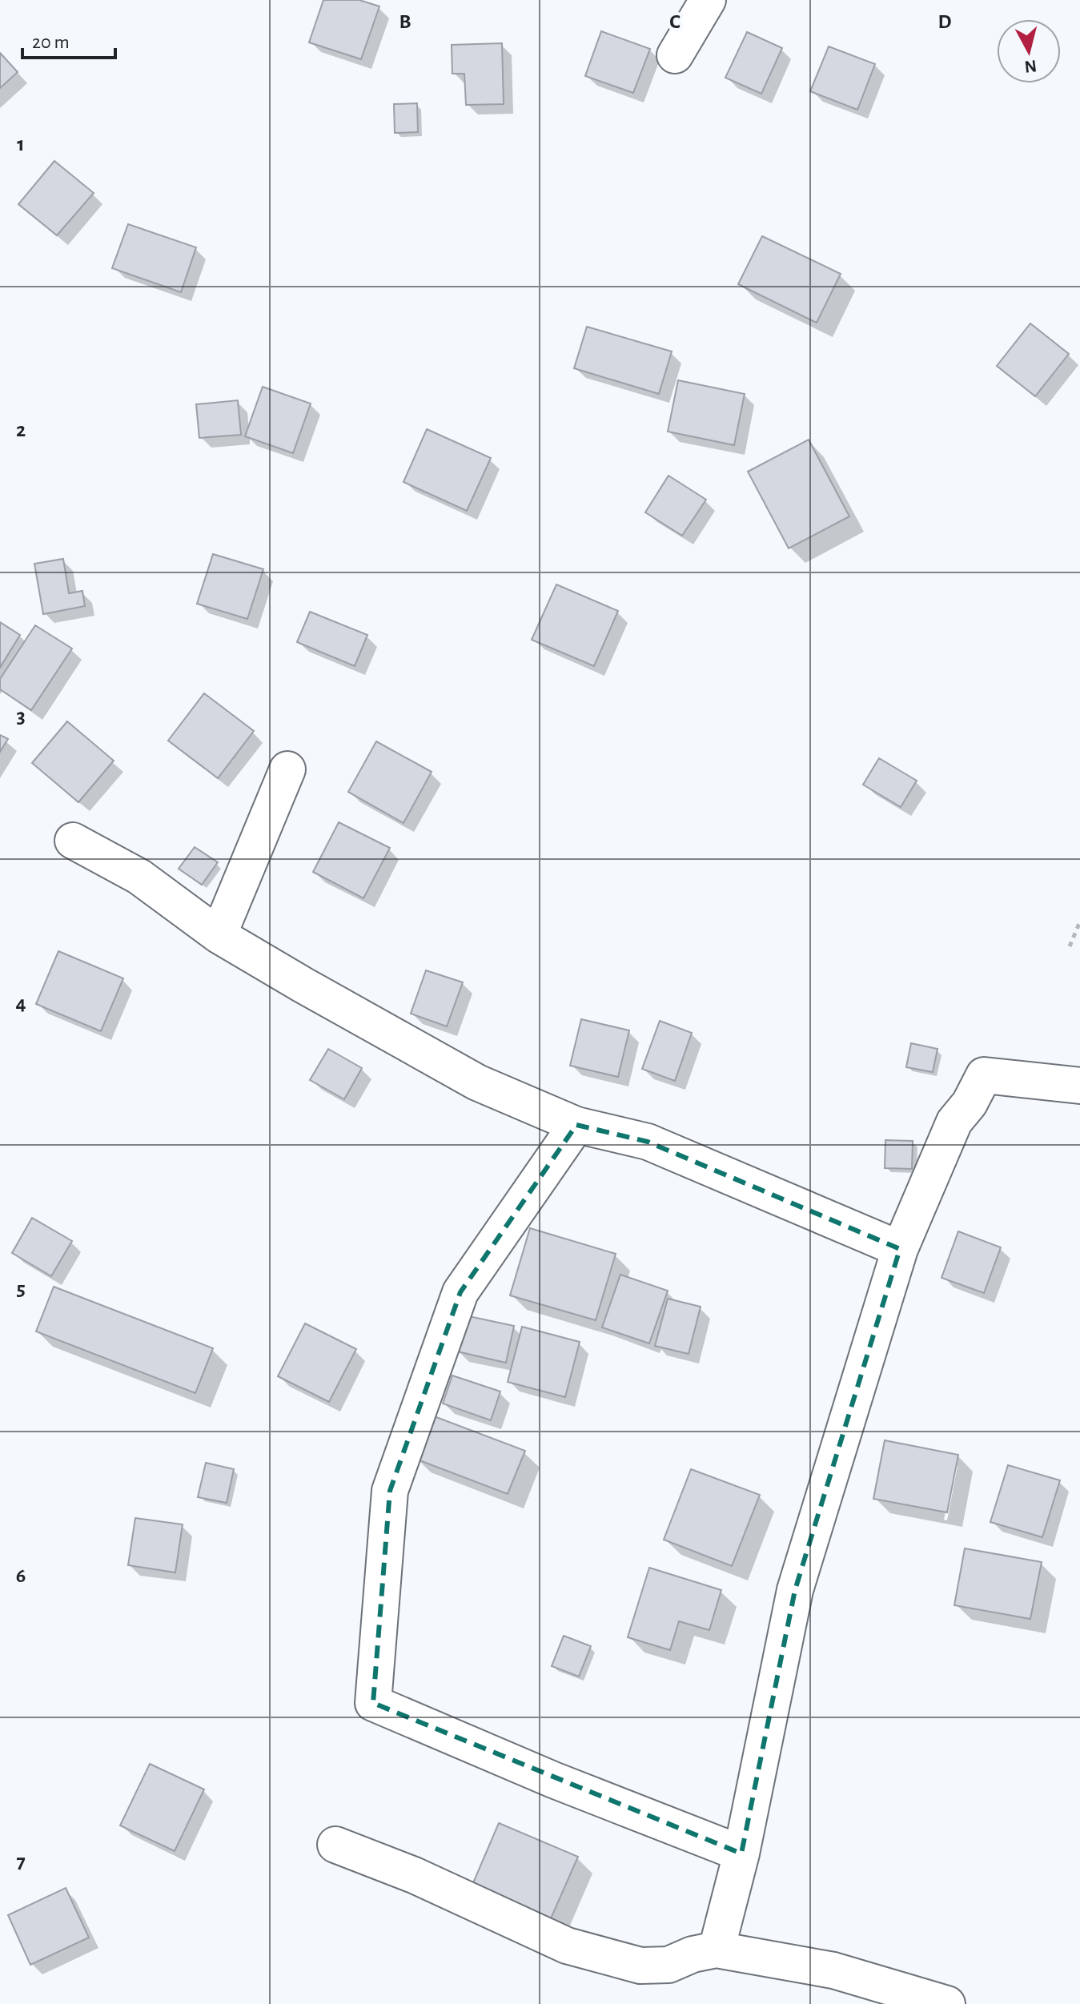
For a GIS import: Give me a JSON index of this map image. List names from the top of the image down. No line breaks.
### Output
{"scale_bar":"20 m","north":"bottom","grid":{"columns":["B","C","D"],"rows":["1","2","3","4","5","6","7"]}}
